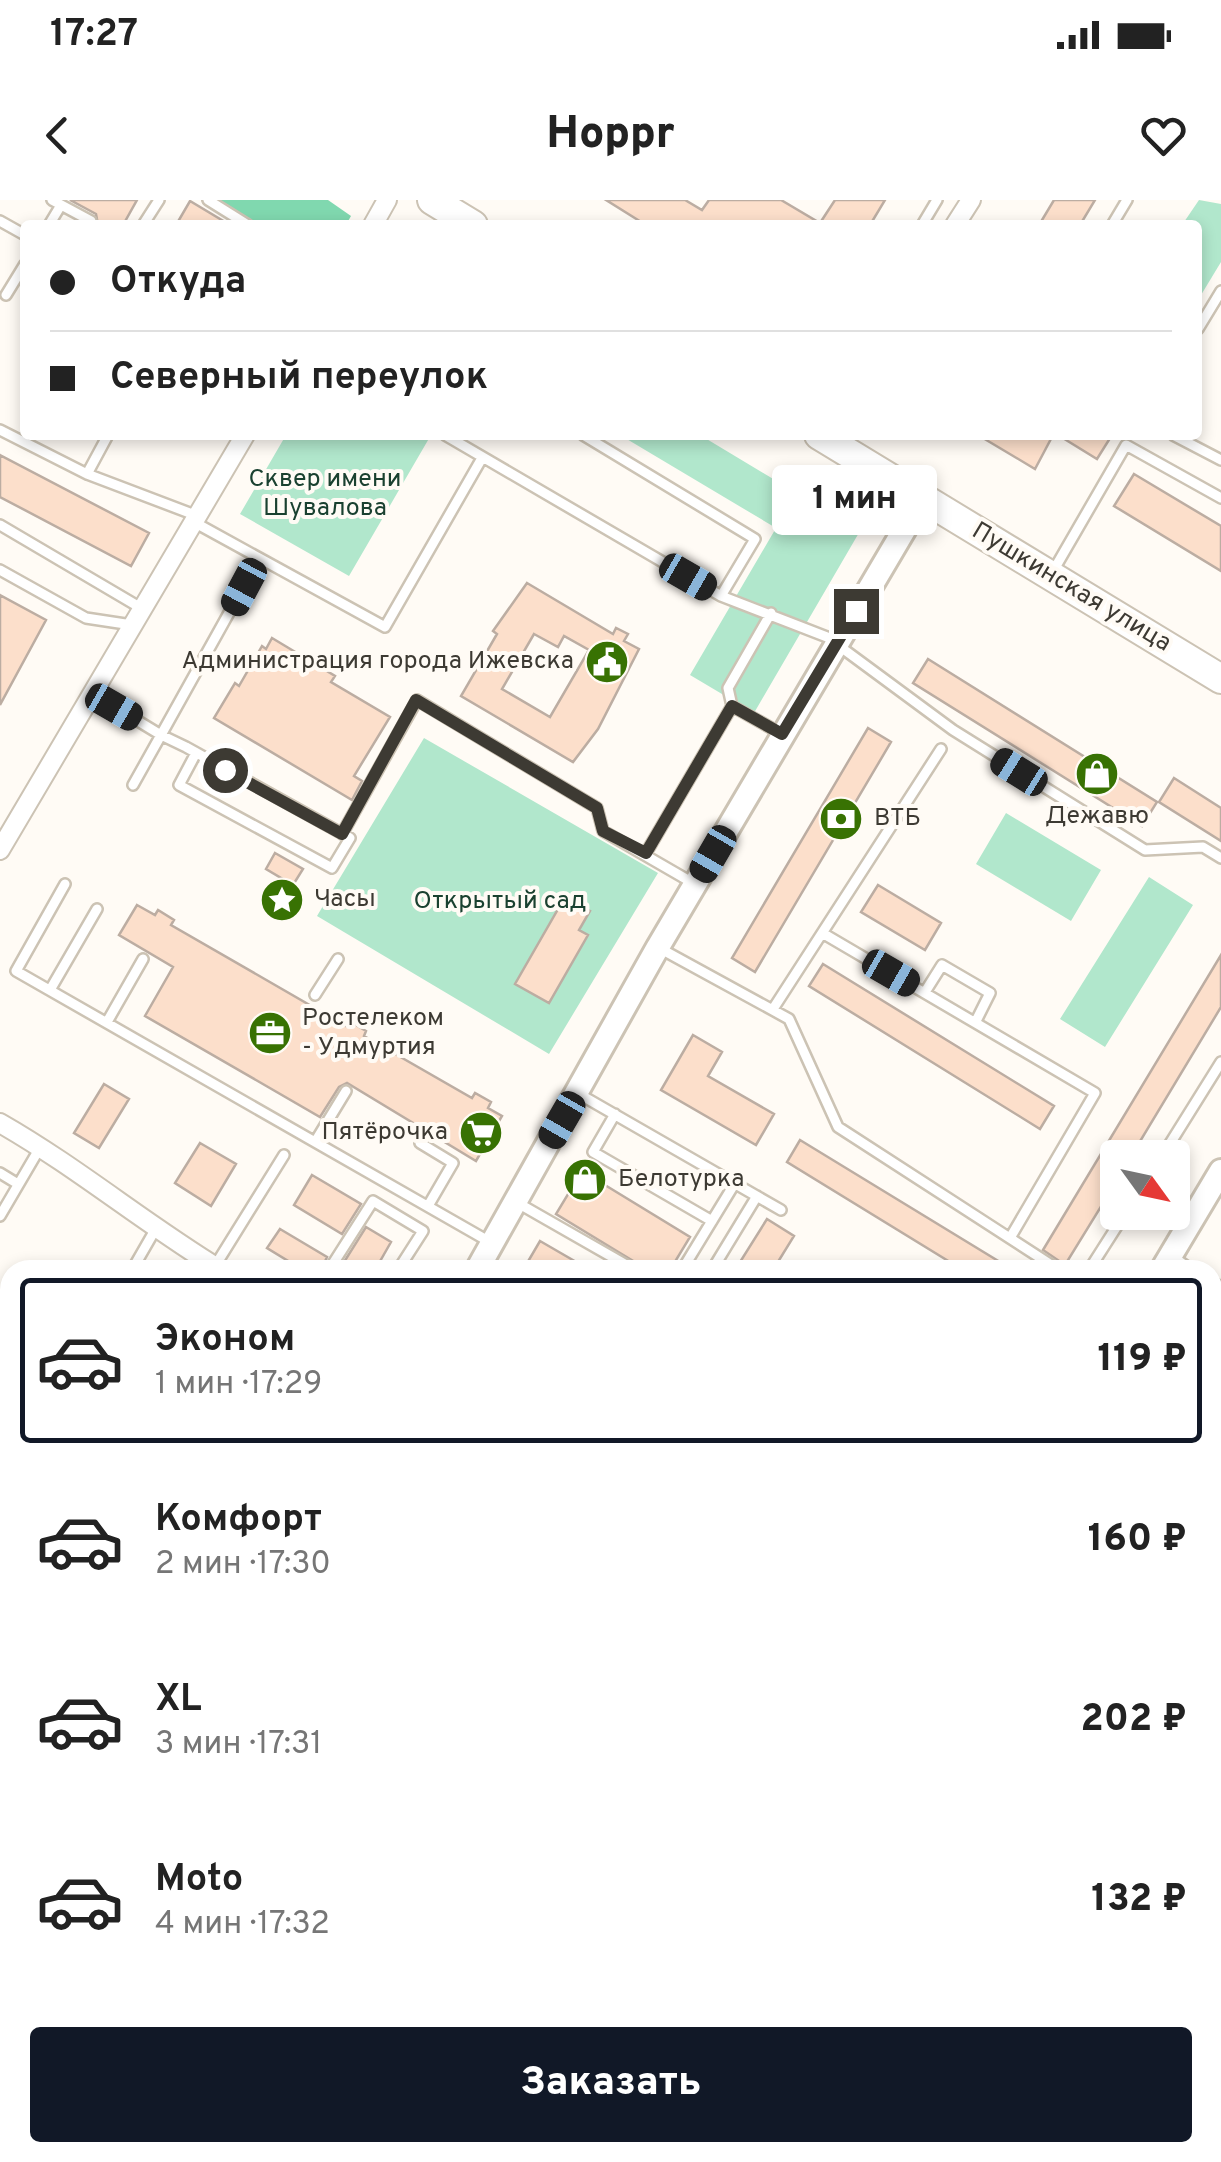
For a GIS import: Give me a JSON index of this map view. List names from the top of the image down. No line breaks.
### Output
{"streets":{"main road":["Пушкинская улица"]},"parks":["Сквер имени Шувалова","Открытый сад"],"places":{"public building":["Администрация города Ижевска"],"shop":["Дежавю","Белотурка"],"bank":["ВТБ"],"place":["Часы"],"office":["Ростелеком - Удмуртия"],"supermarket":["Пятёрочка"]},"north":"bottom right","page":{"status":"17:27","header":"Hoppr","banner":["Откуда","Северный переулок"],"bubble":"1 мин","list":[{"name":"Эконом","note":"1 мин · 17:29","value":"119 ₽"},{"name":"Комфорт","note":"2 мин · 17:30","value":"160 ₽"},{"name":"XL","note":"3 мин · 17:31","value":"202 ₽"},{"name":"Moto","note":"4 мин · 17:32","value":"132 ₽"}],"buttons":"Заказать"}}
